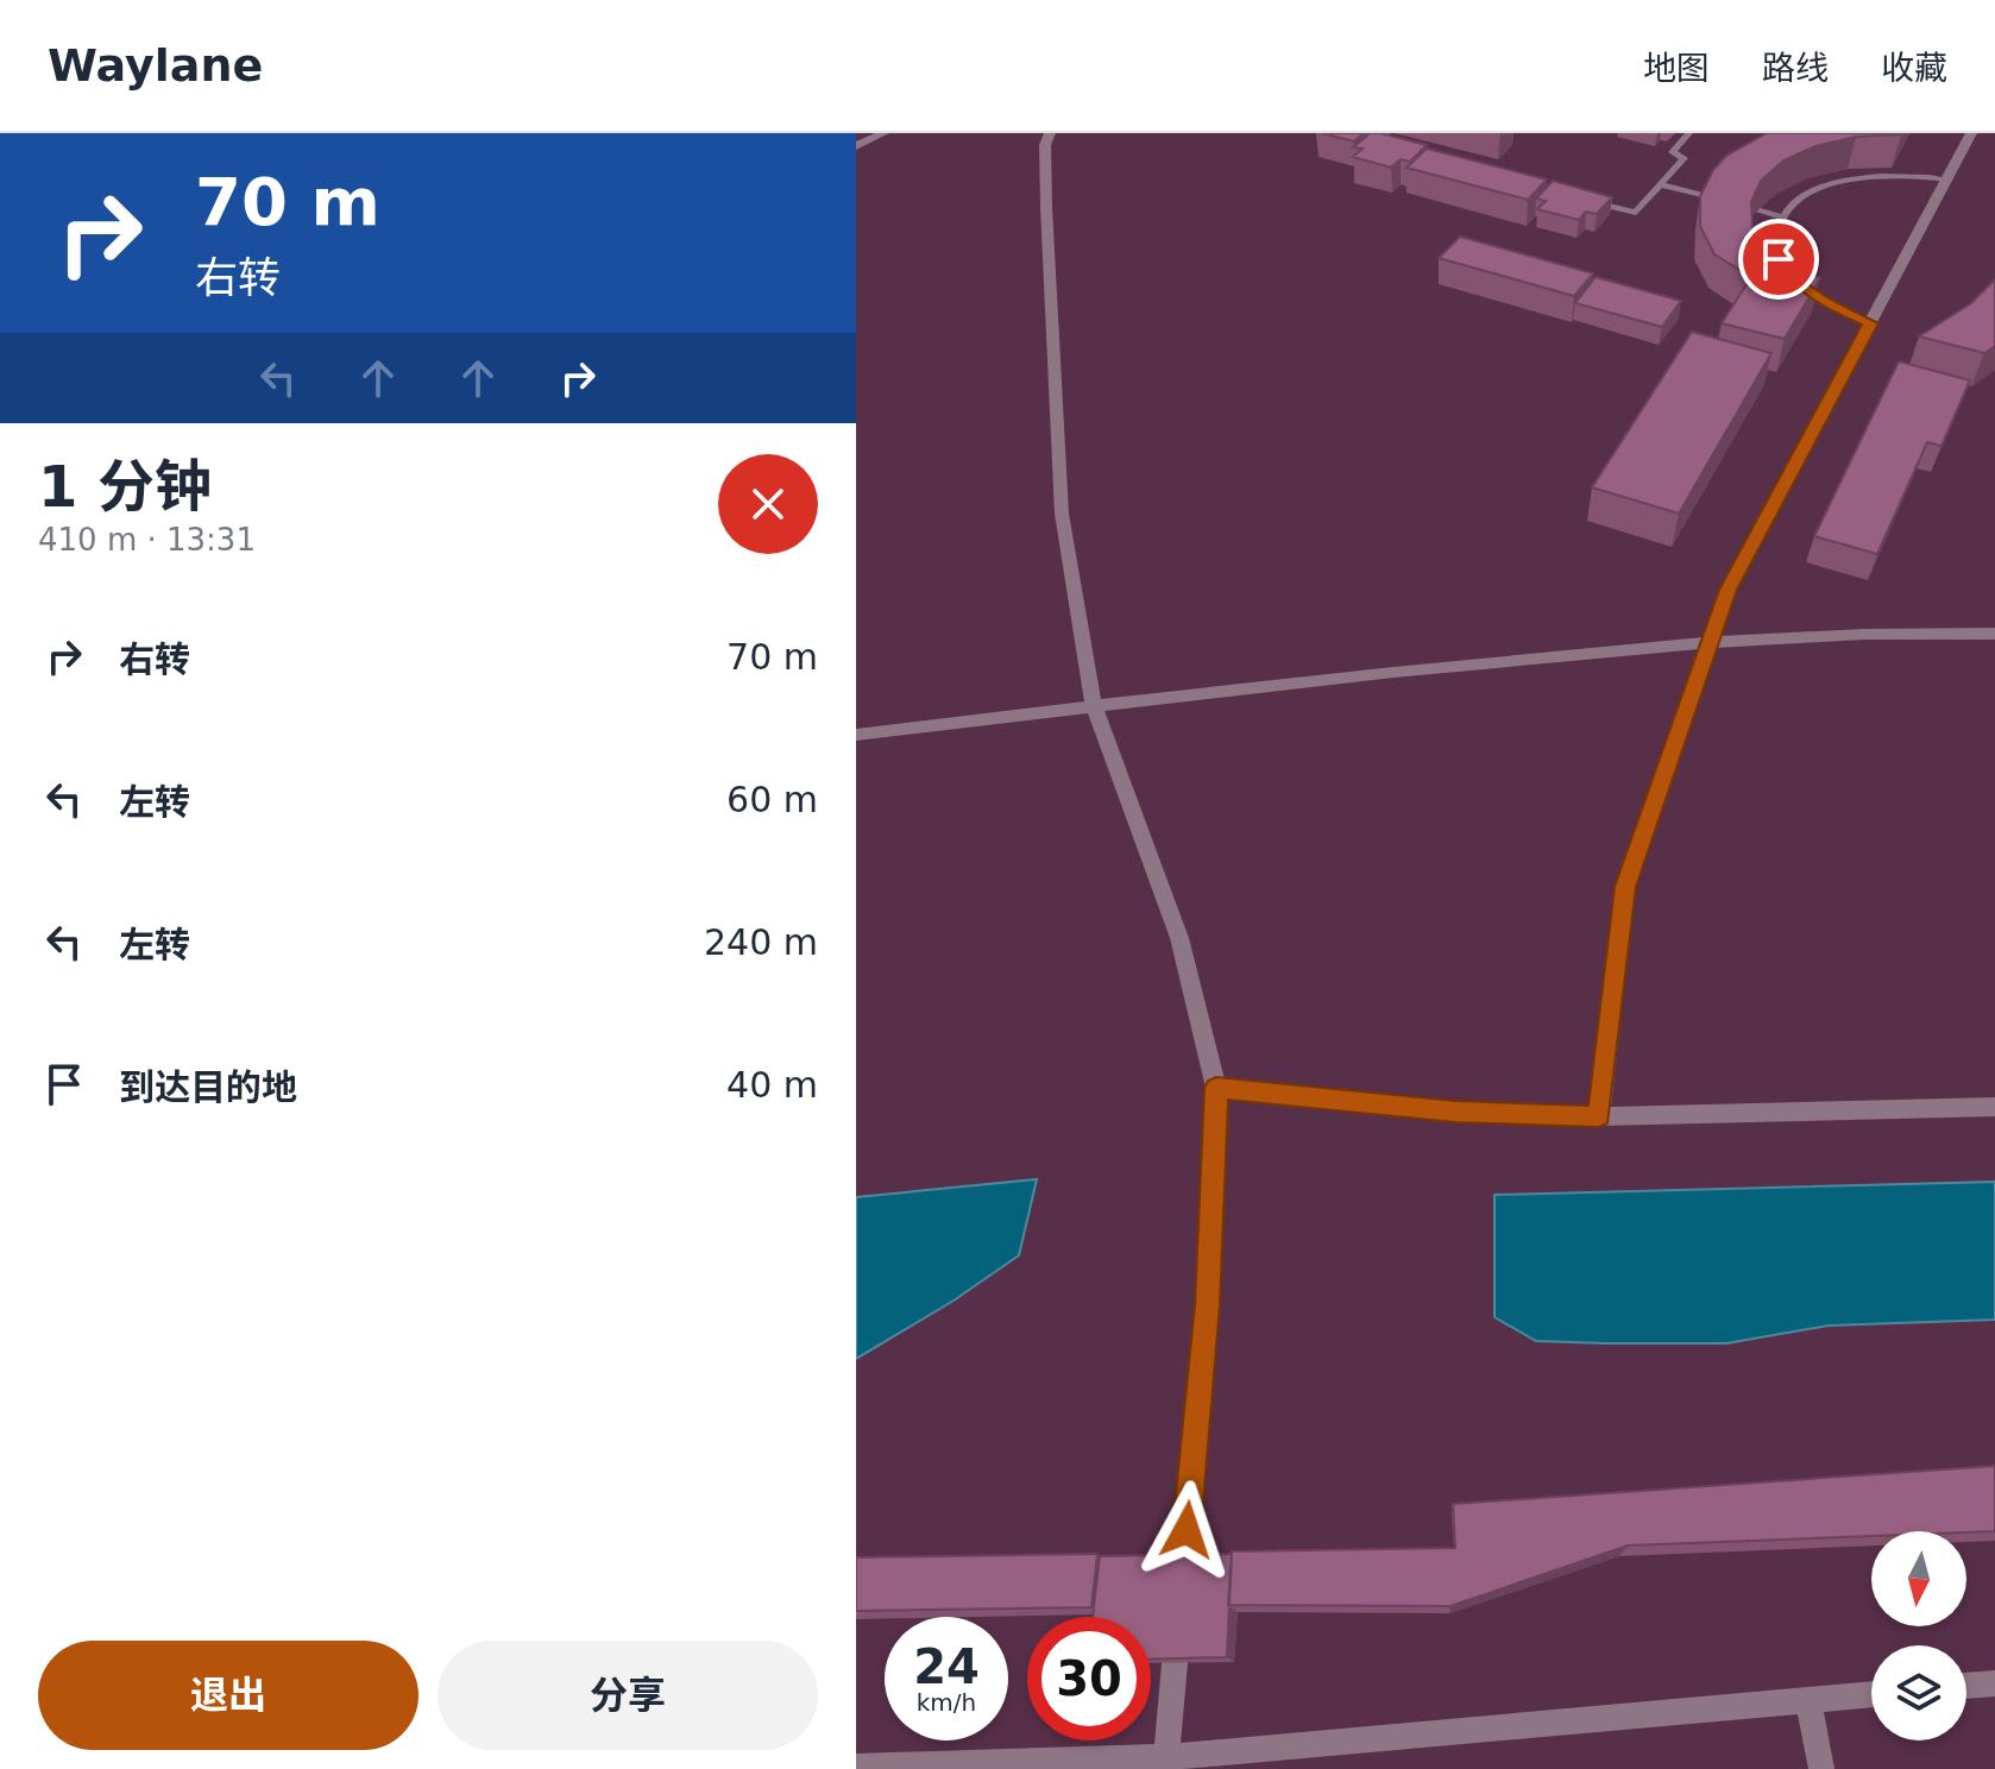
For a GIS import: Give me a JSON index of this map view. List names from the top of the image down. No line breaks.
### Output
{"north":"bottom","page":{"header":"Waylane","nav":["地图","路线","收藏"],"turn":["70 m","右转"],"heading":["1 分钟","410 m · 13:31"],"list":[{"name":"右转","value":"70 m"},{"name":"左转","value":"60 m"},{"name":"左转","value":"240 m"},{"name":"到达目的地","value":"40 m"}],"speed":"24 km/h","limit":"30","buttons":["退出","分享"]}}
